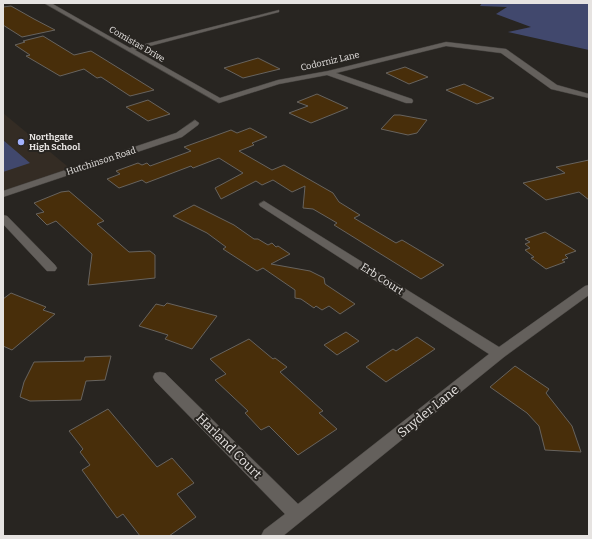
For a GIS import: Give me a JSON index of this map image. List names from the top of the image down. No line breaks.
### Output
{"streets":{"street":["Comistas Drive","Codorniz Lane","Hutchinson Road","Erb Court","Snyder Lane","Harland Court"]},"crossings":[["Comistas Drive","Codorniz Lane"],["Erb Court","Snyder Lane"],["Snyder Lane","Harland Court"]],"places":["Northgate High School"]}
